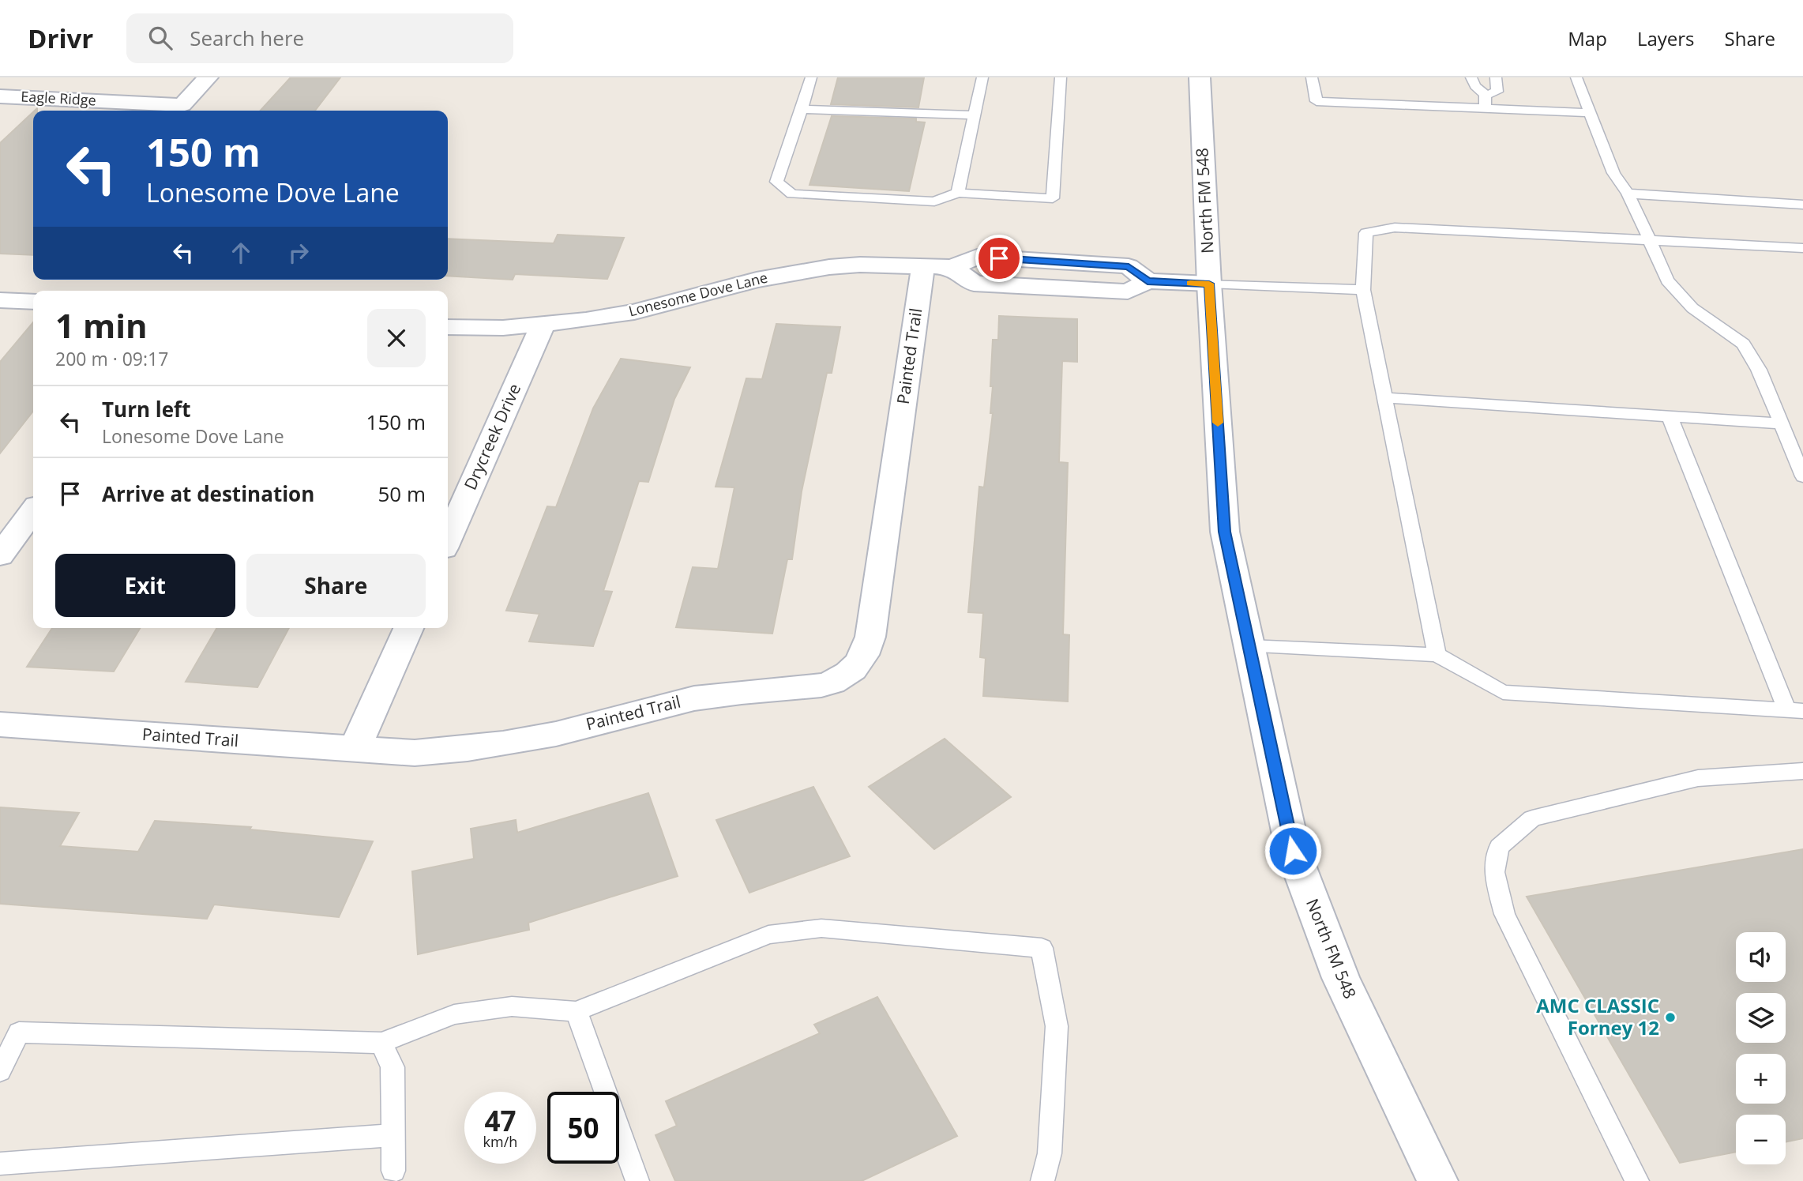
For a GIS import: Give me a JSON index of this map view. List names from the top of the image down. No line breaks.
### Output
{"streets":{"street":["Eagle Ridge","North FM 548","Lonesome Dove Lane","Painted Trail","Drycreek Drive"]},"crossings":[["Lonesome Dove Lane","Painted Trail"],["Lonesome Dove Lane","Drycreek Drive"]],"places":["AMC CLASSIC Forney 12"],"page":{"header":"Drivr","search":"Search here","nav":["Map","Layers","Share"],"turn":["150 m","Lonesome Dove Lane"],"heading":["1 min","200 m · 09:17"],"list":[{"name":"Turn left","note":"Lonesome Dove Lane","value":"150 m"},{"name":"Arrive at destination","value":"50 m"}],"buttons":["Exit","Share"],"map_buttons":["+","−"],"speed":"47 km/h","limit":"50"}}
